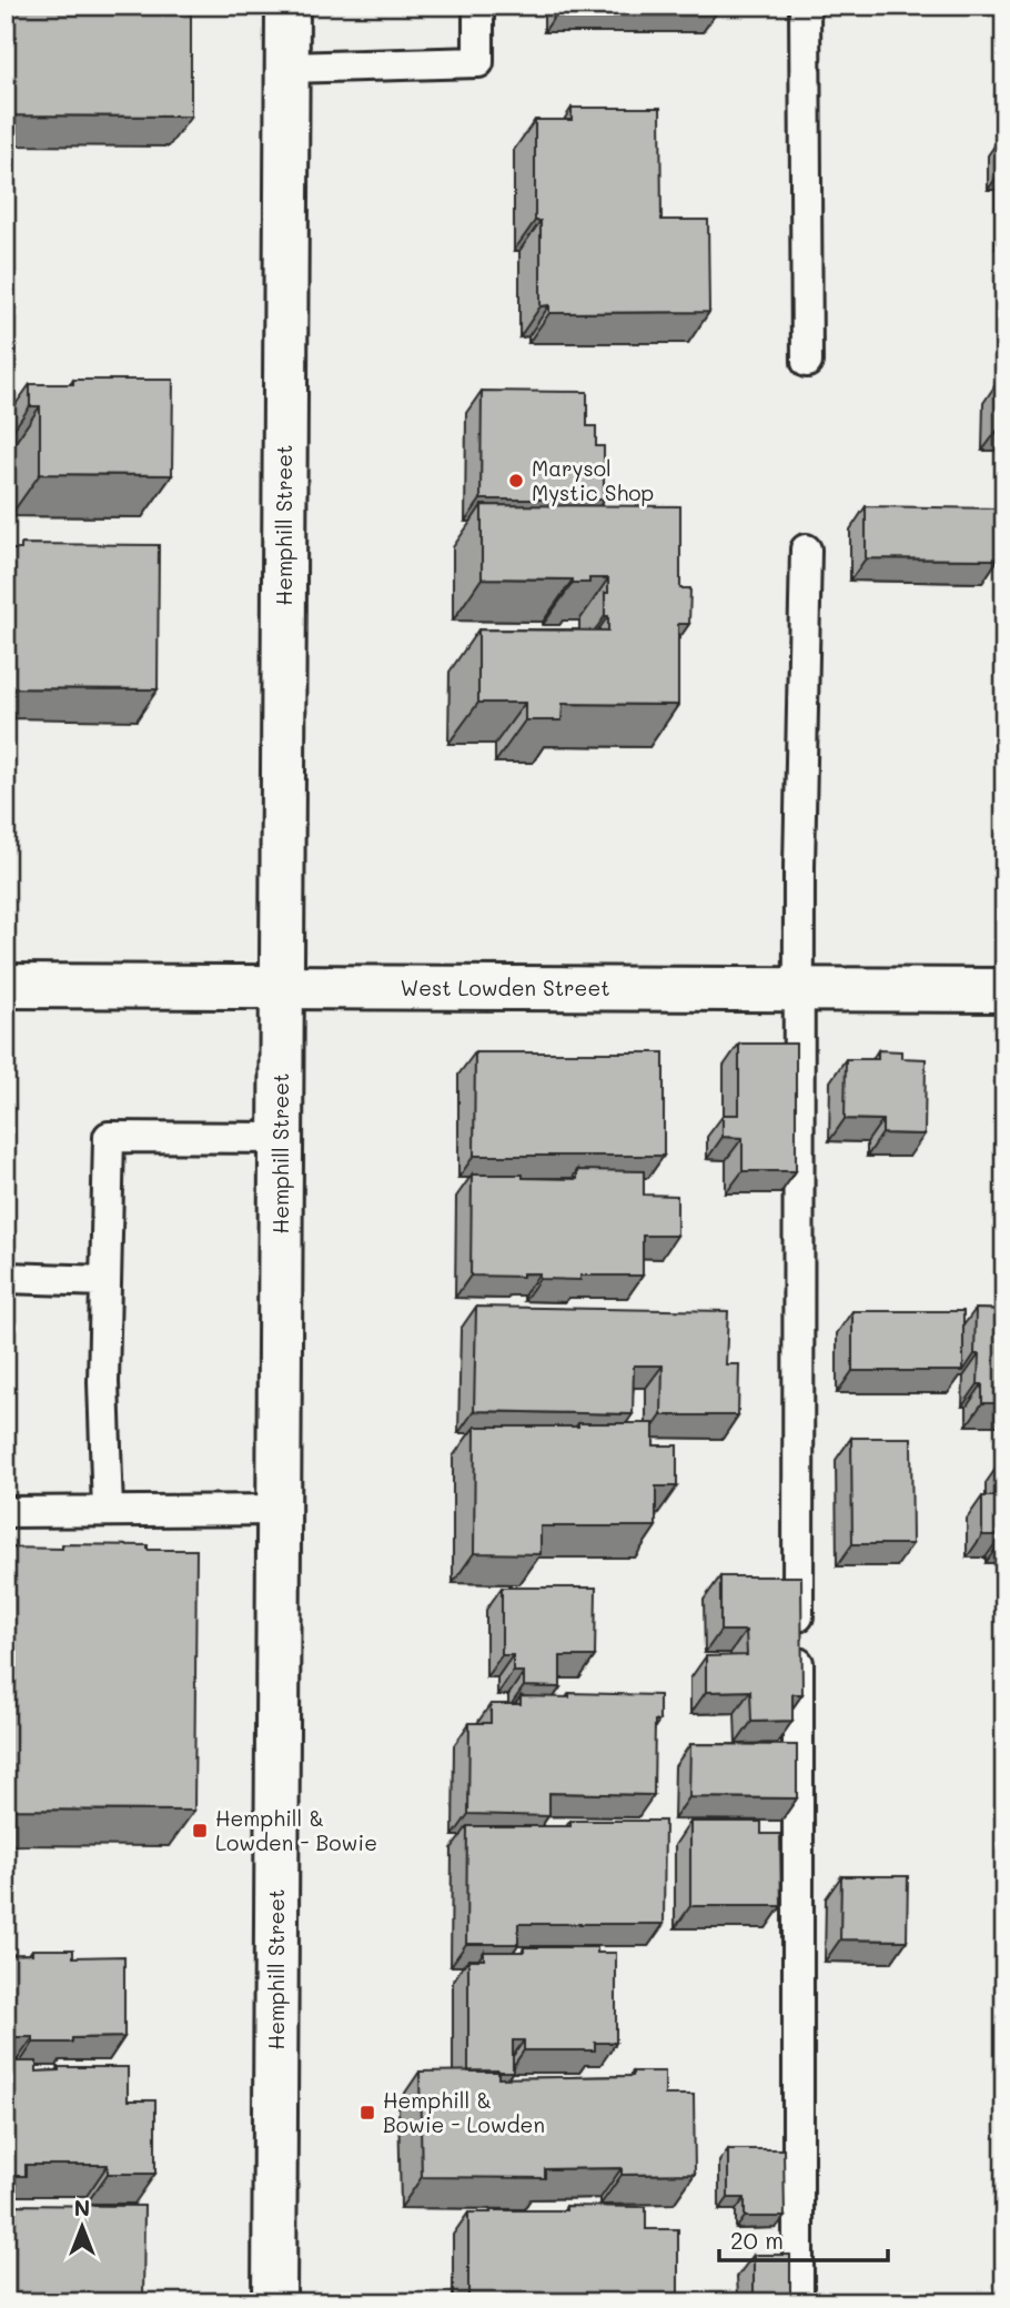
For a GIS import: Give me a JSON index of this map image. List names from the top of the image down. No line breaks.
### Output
{"streets":{"main road":["Hemphill Street","West Lowden Street"]},"crossings":[["Hemphill Street","West Lowden Street"]],"places":{"other":["Marysol Mystic Shop"],"transit":["Hemphill & Lowden - Bowie","Hemphill & Bowie - Lowden"]},"scale_bar":"20 m","north":"top"}
